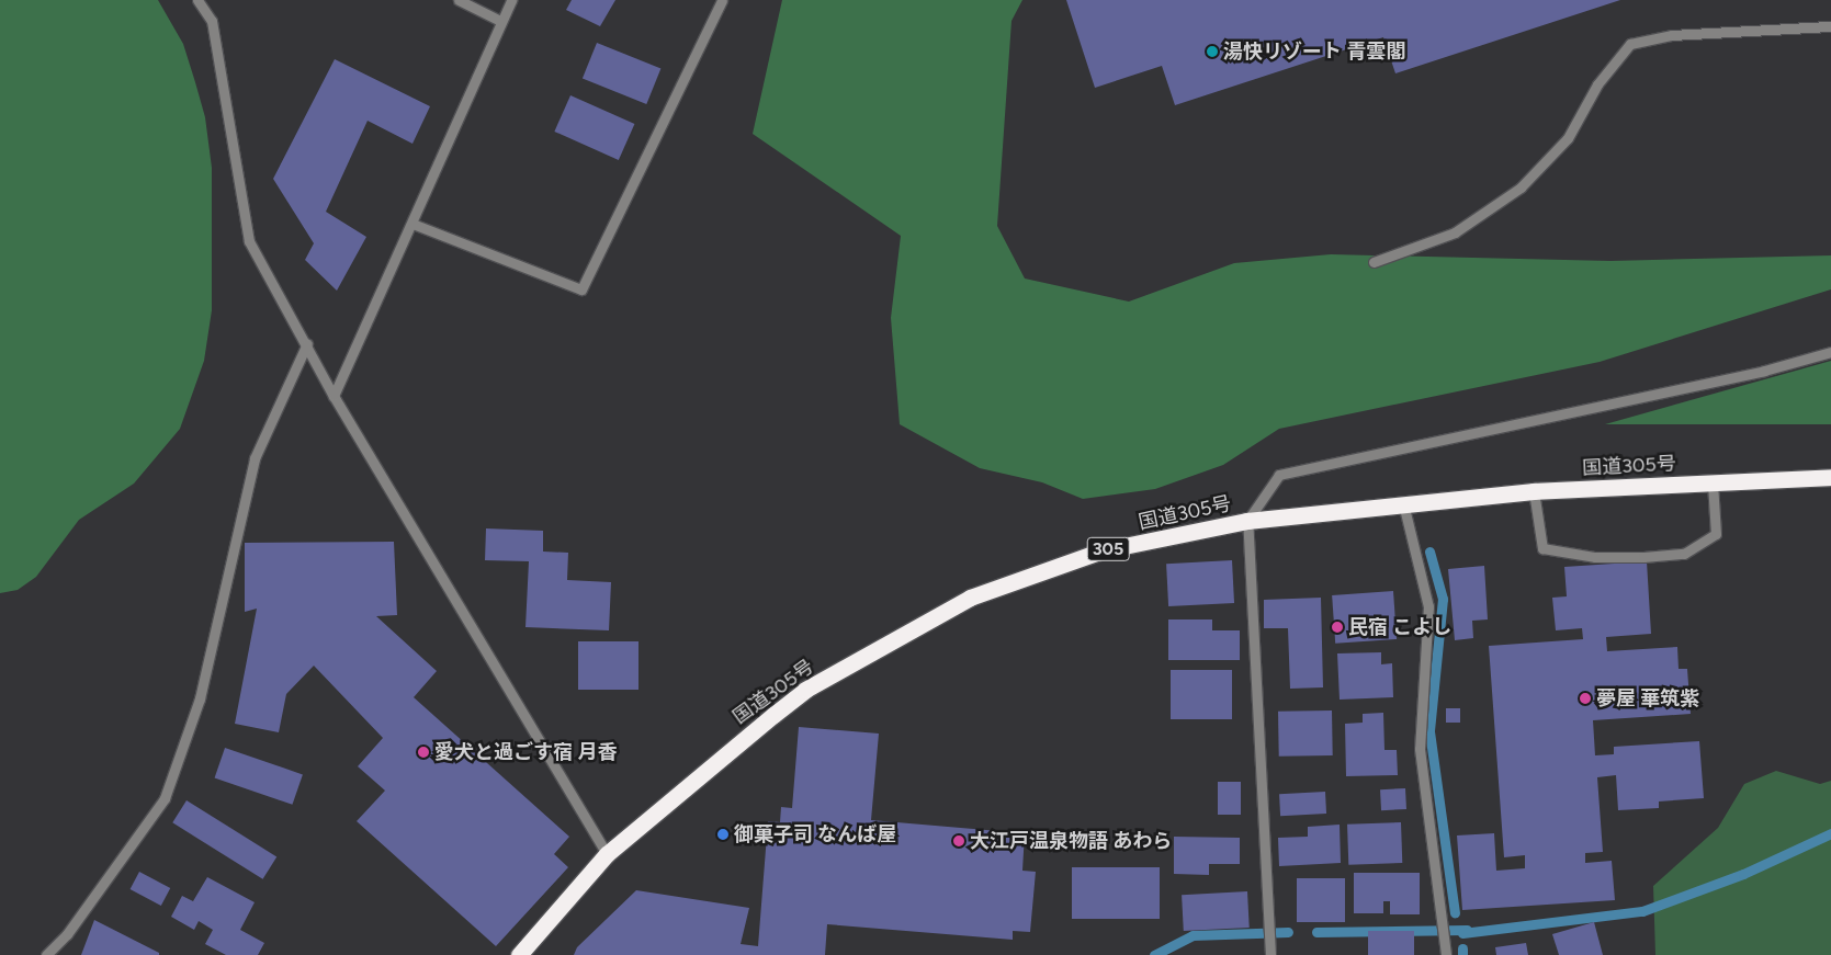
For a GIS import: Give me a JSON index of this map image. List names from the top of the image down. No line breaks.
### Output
{"streets":{"highway":["国道305号","305"]},"places":["湯快リゾート 青雲閣","民宿 こよし","夢屋 華筑紫","愛犬と過ごす宿 月香","御菓子司 なんば屋","大江戸温泉物語 あわら"]}
